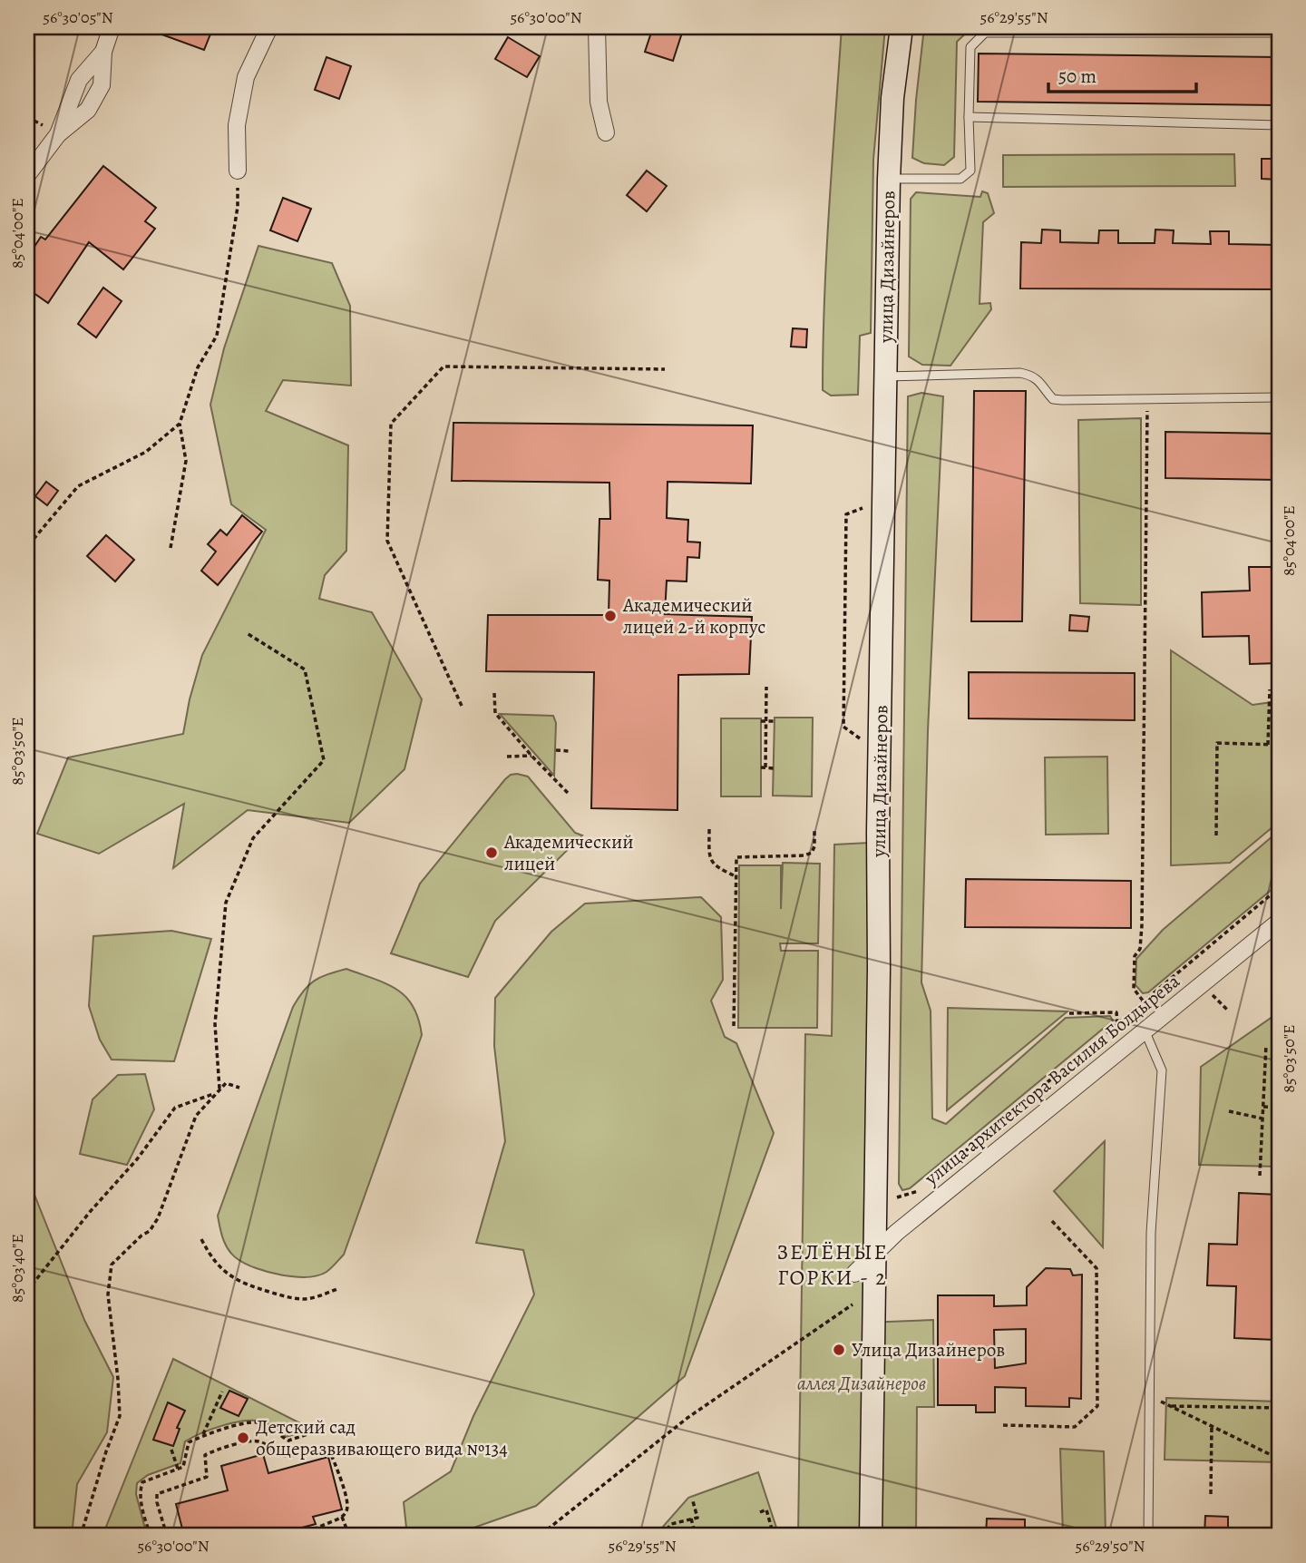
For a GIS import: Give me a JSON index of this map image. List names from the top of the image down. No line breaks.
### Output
{"streets":{"street":["улица Дизайнеров","улица архитектора Василия Болдырева"]},"crossings":[["улица Дизайнеров","улица архитектора Василия Болдырева"]],"districts":["ЗЕЛЁНЫЕ ГОРКИ - 2"],"parks":["аллея Дизайнеров"],"places":["Академический лицей 2-й корпус","Академический лицей","Улица Дизайнеров","Детский сад общеразвивающего вида №134"],"scale_bar":"50 m","coordinates":["56°30'05\"N","56°30'00\"N","56°29'55\"N","85°04'00\"E","85°03'50\"E","85°03'40\"E","56°29'50\"N"]}
